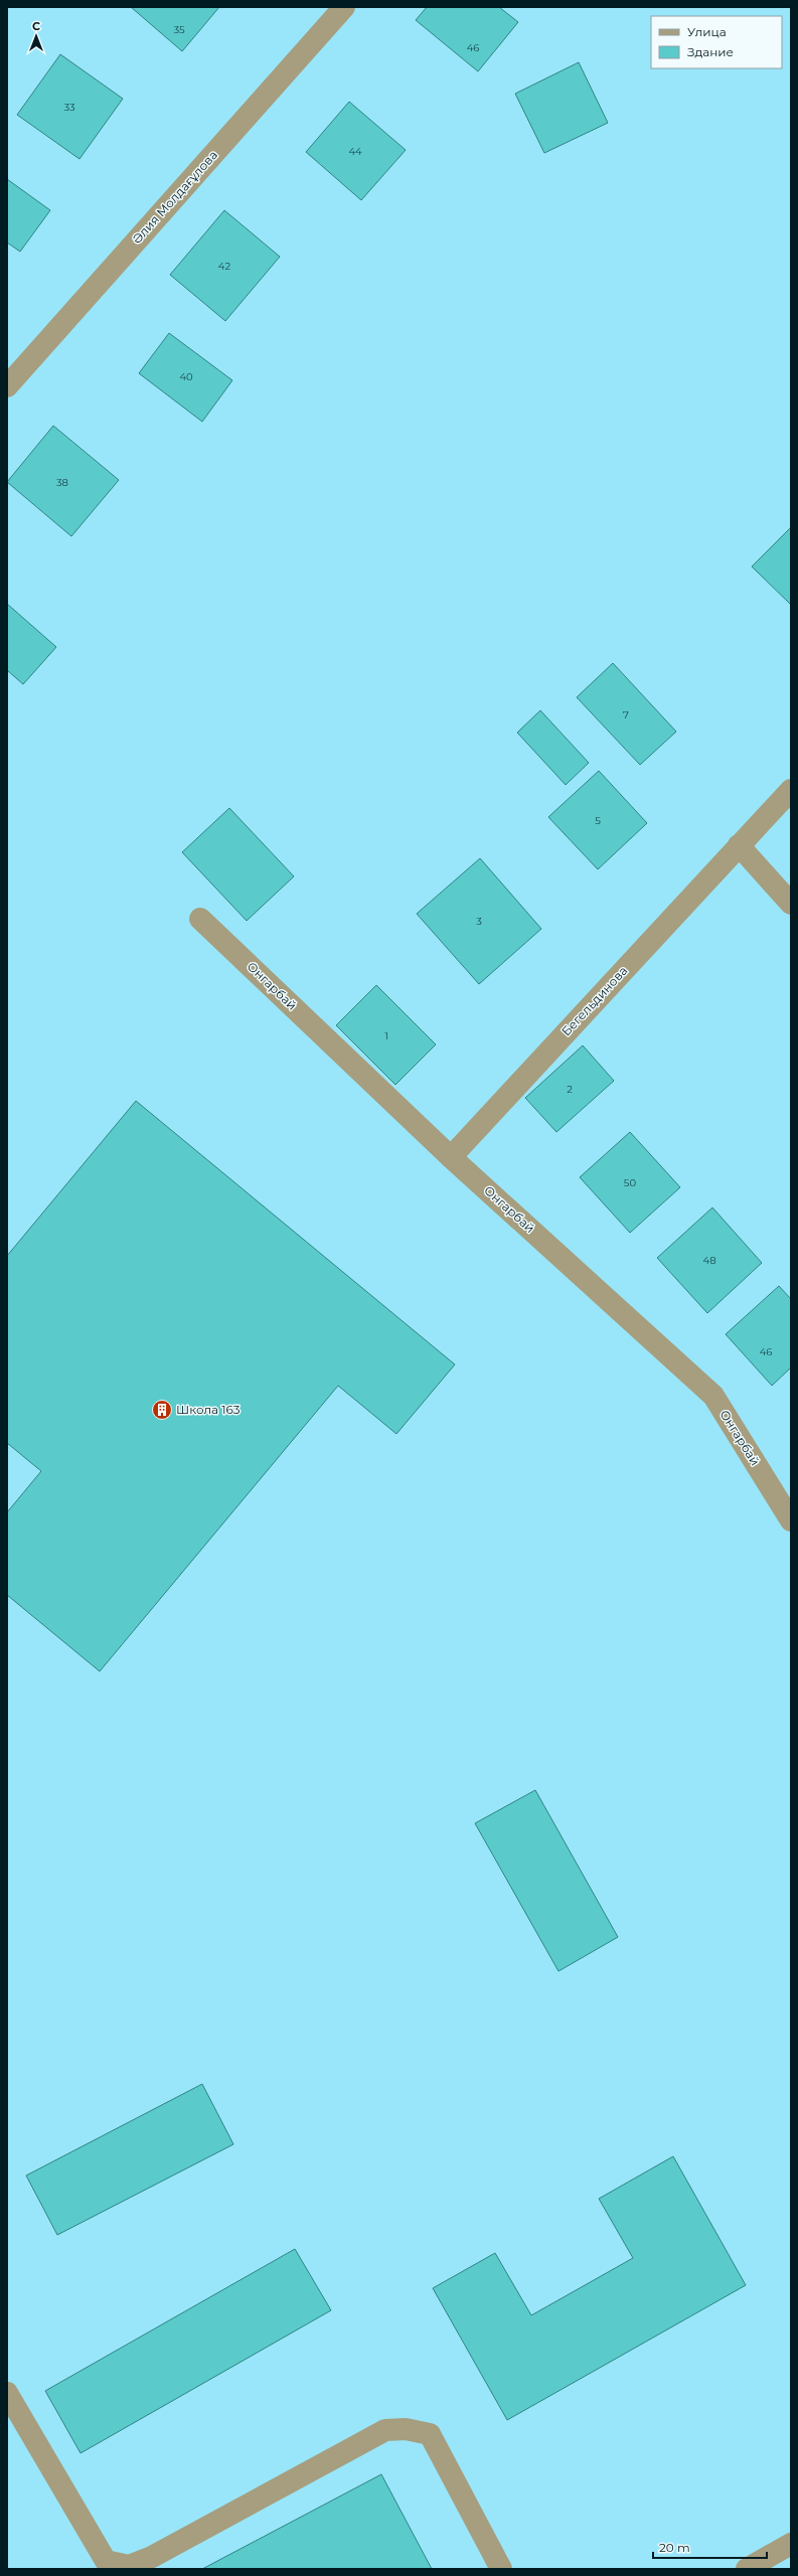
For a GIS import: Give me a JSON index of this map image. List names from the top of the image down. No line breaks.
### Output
{"streets":{"street":["Әлия Молдағұлова","Онгарбай","Бегельдинова"]},"crossings":[["Онгарбай","Бегельдинова"]],"places":{"building":["Школа 163"]},"house_numbers":["35","46","33","44","42","40","38","7","5","3","1","2","50","48","46"],"legend":["Улица","Здание"],"scale_bar":"20 m","north":"top"}
